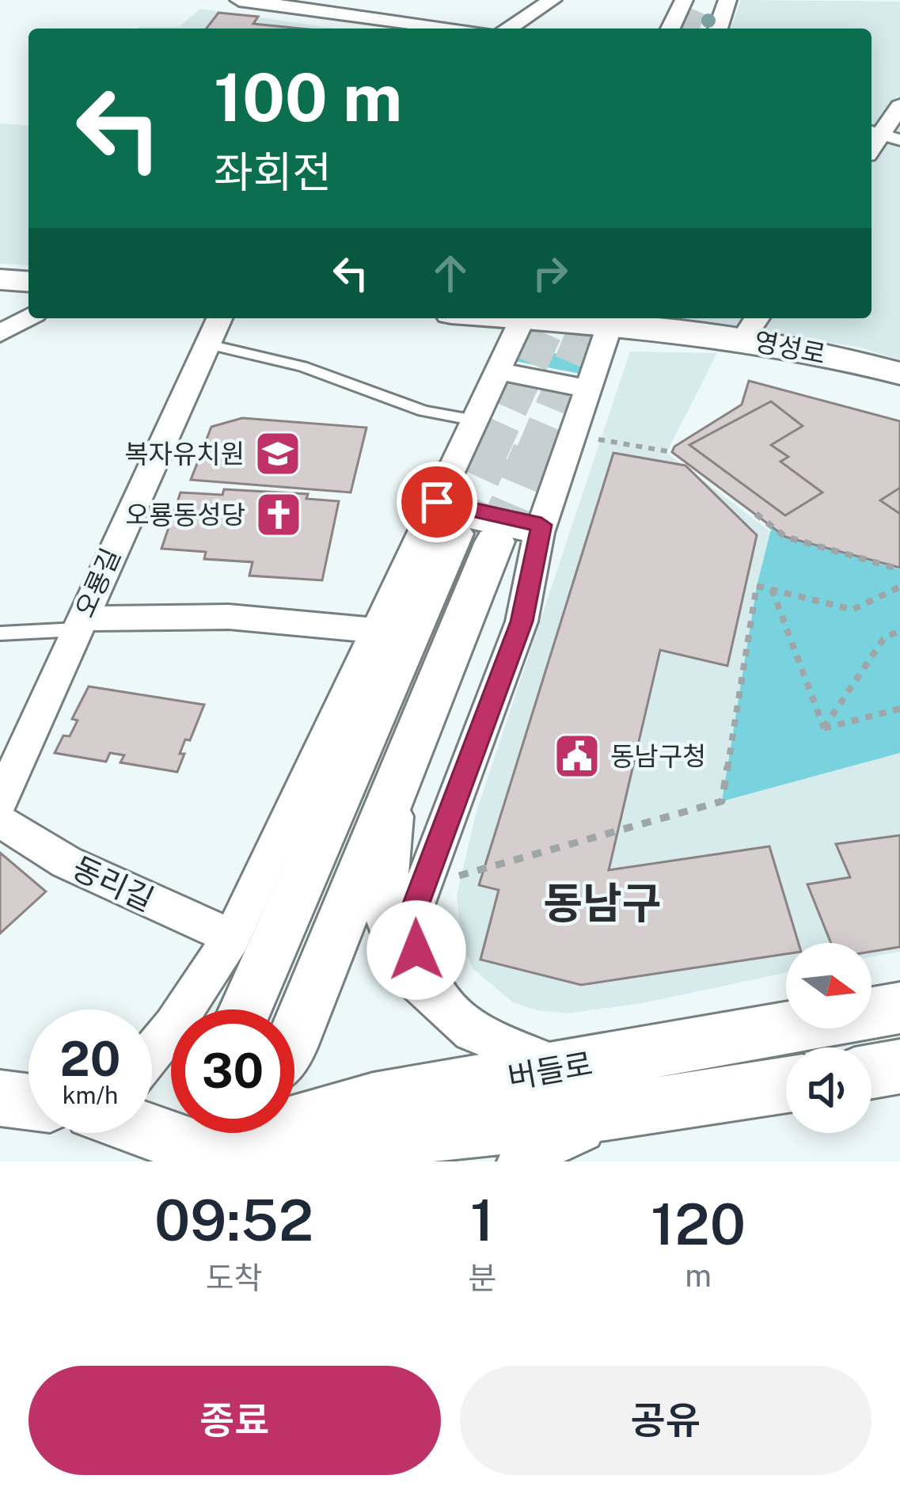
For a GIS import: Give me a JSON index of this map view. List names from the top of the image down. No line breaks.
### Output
{"streets":{"street":["영성로","오룡길","동리길","버들로"]},"districts":["동남구"],"places":{"school or university":["복자유치원"],"church":["오룡동성당"],"public building":["동남구청"]},"north":"right","page":{"turn":["100 m","좌회전"],"speed":"20 km/h","limit":"30","eta":["09:52","도착","1","분","120","m"],"buttons":["종료","공유"]}}
